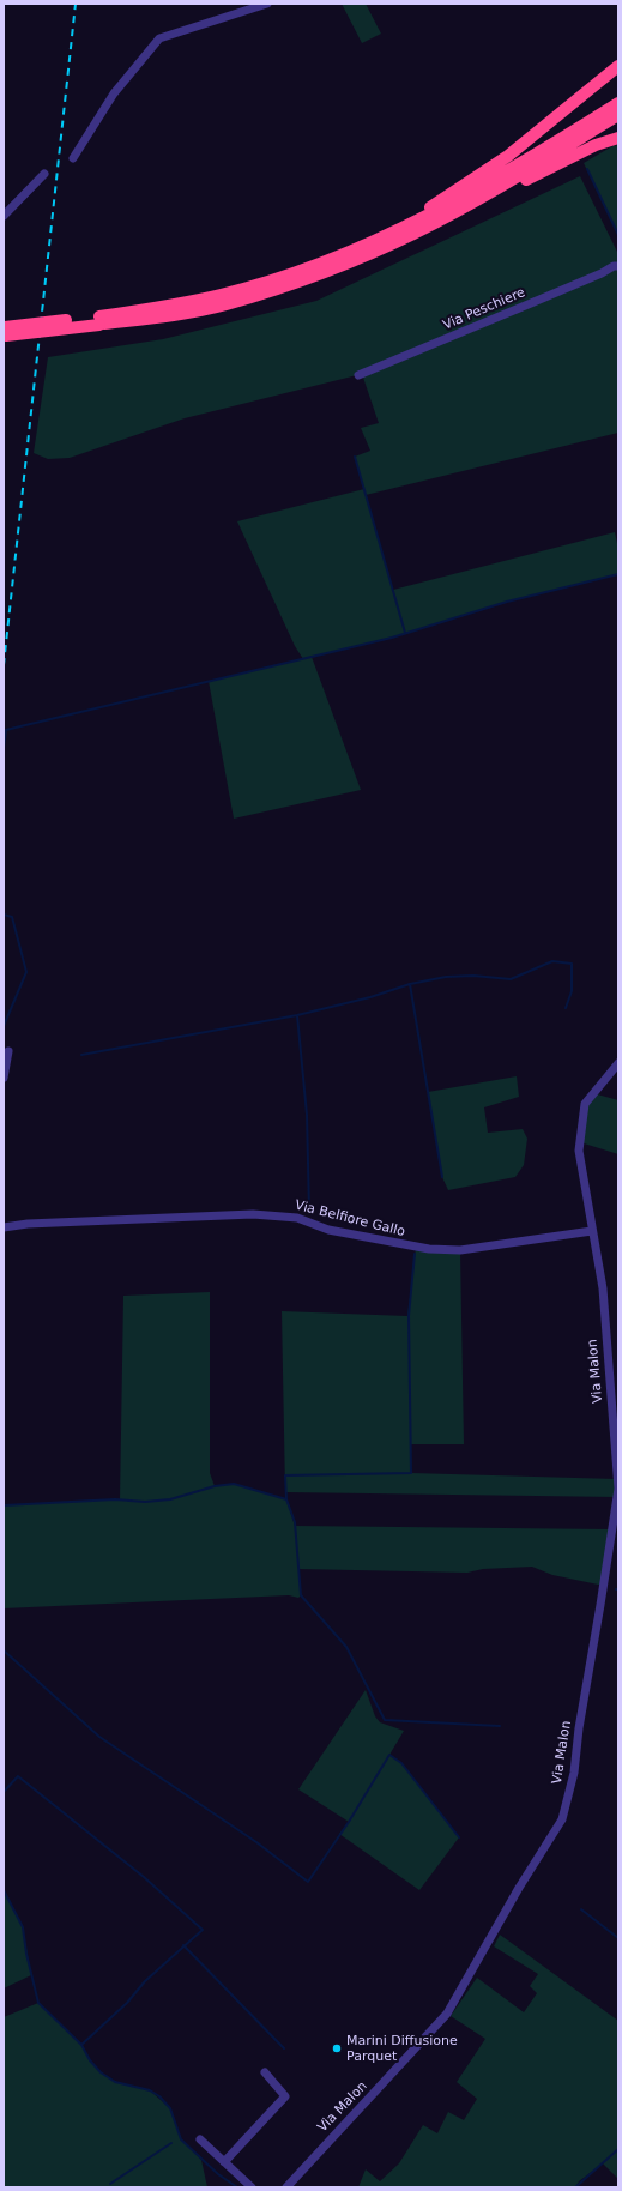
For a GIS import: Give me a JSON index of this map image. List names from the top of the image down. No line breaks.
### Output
{"streets":{"street":["Via Peschiere","Via Belfiore Gallo","Via Malon"]},"crossings":[["Via Belfiore Gallo","Via Malon"]],"places":["Marini Diffusione Parquet"]}
